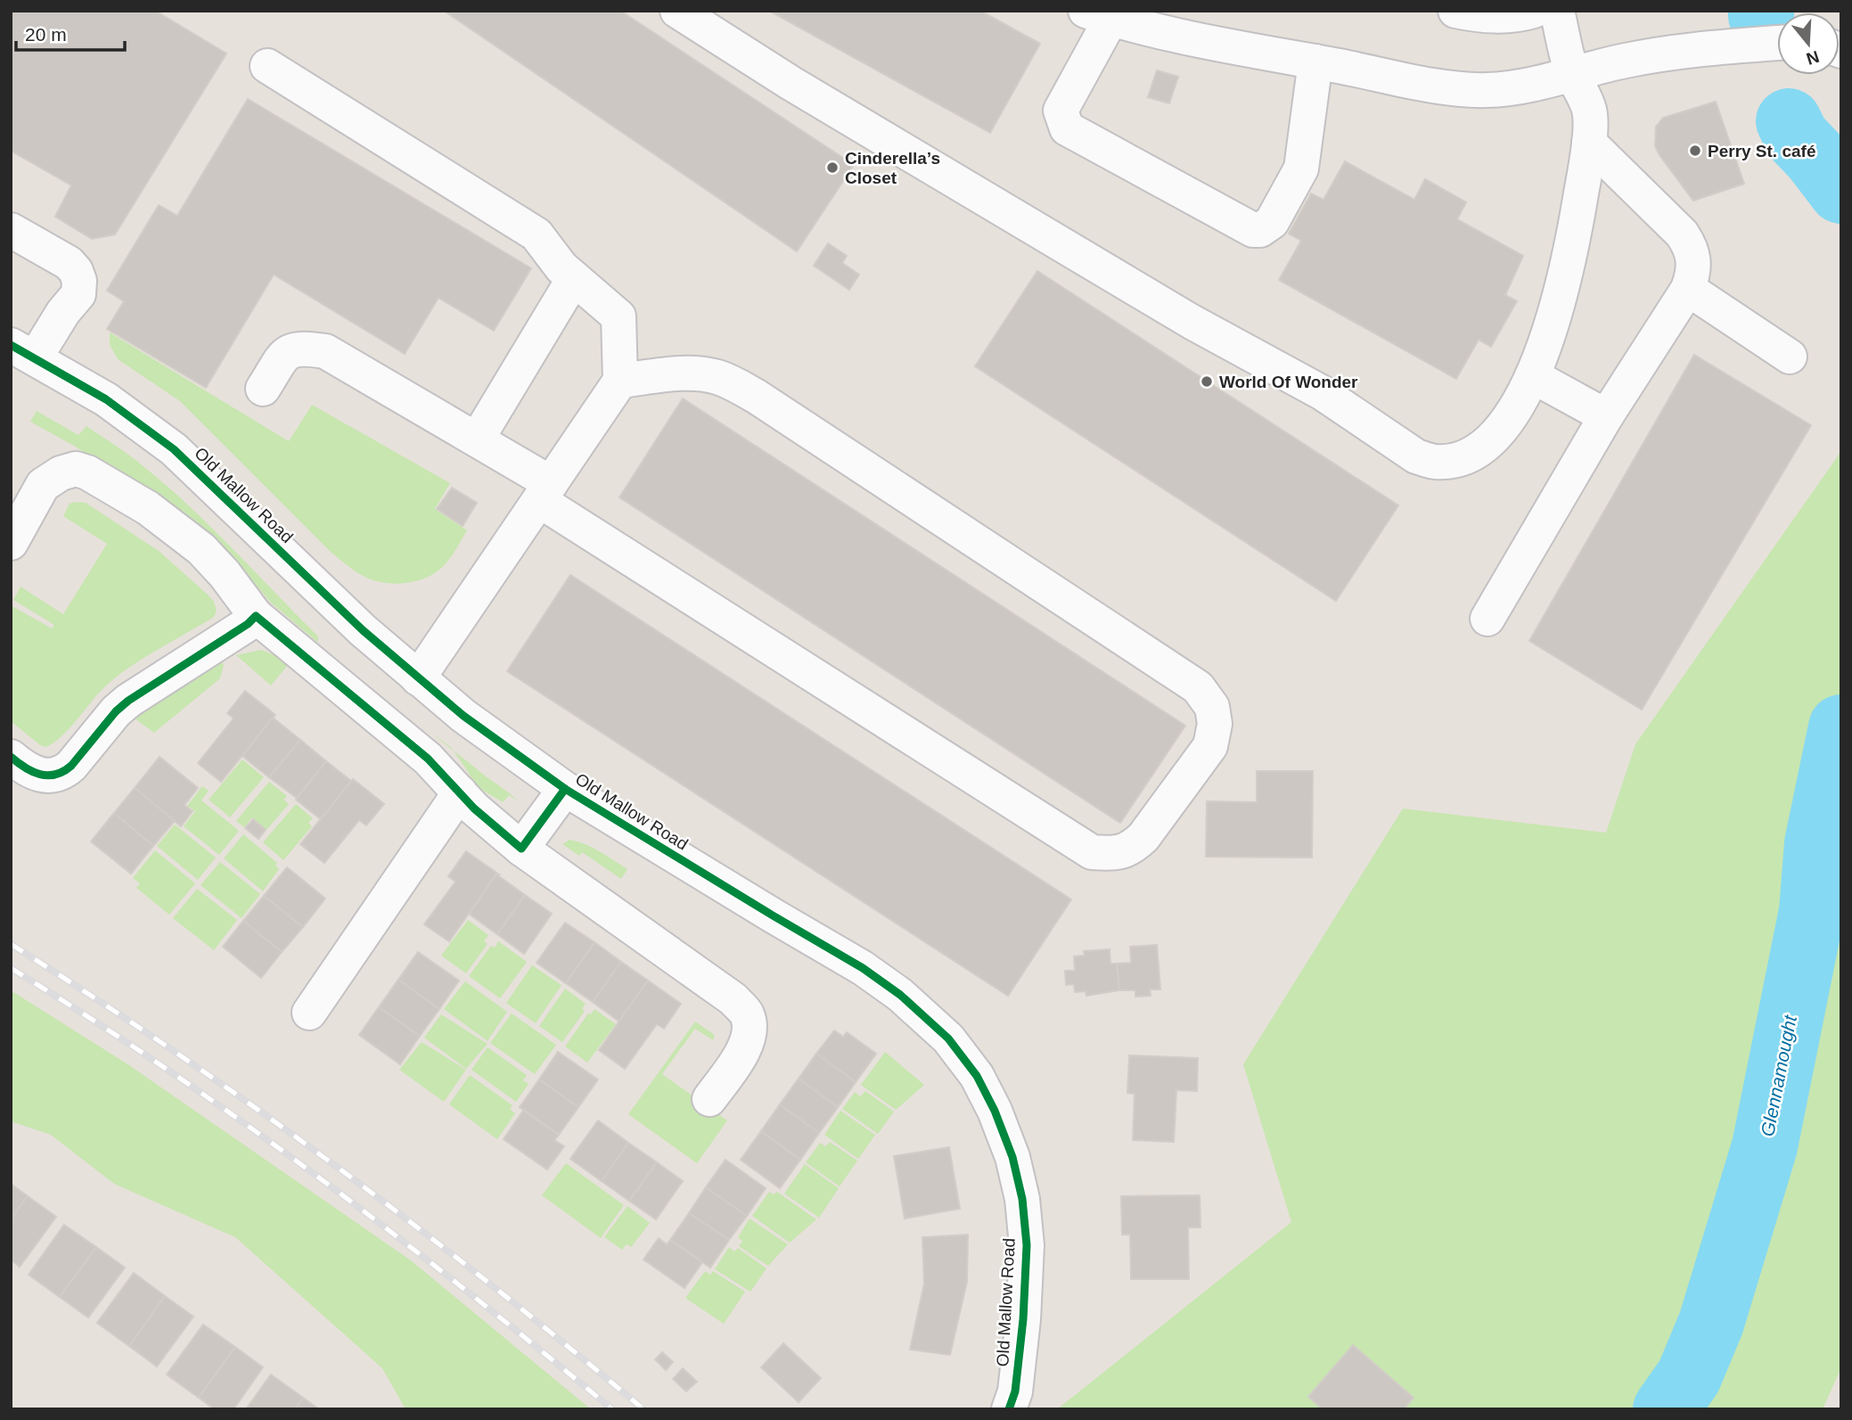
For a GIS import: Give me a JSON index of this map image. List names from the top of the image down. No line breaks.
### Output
{"streets":{"street":["Old Mallow Road"]},"water":["Glennamought"],"places":["Perry St. café","Cinderella’s Closet","World Of Wonder"],"scale_bar":"20 m","north":"bottom"}
